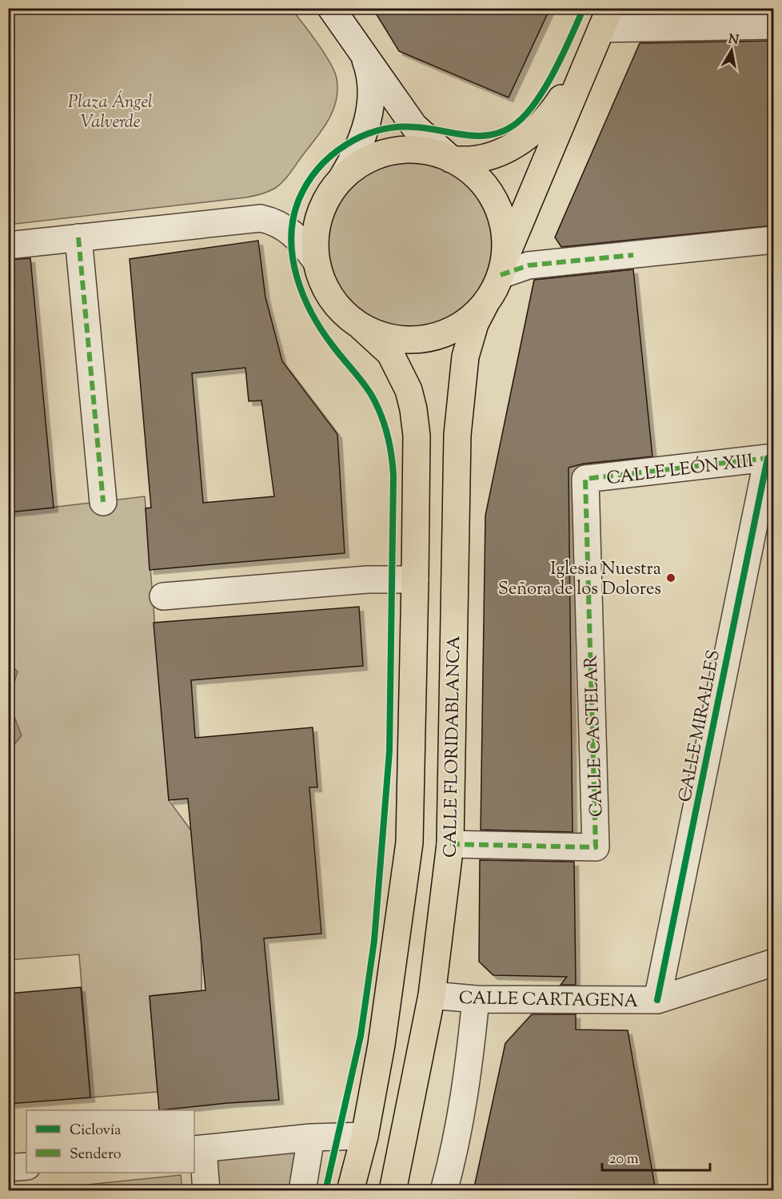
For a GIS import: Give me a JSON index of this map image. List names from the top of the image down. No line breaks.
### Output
{"streets":{"main road":["CALLE FLORIDABLANCA"],"street":["CALLE LEÓN XIII","CALLE MIRALLES","CALLE CASTELAR","CALLE CARTAGENA"]},"crossings":[["CALLE LEÓN XIII","CALLE MIRALLES"],["CALLE LEÓN XIII","CALLE CASTELAR"],["CALLE MIRALLES","CALLE CARTAGENA"],["CALLE CASTELAR","CALLE FLORIDABLANCA"],["CALLE FLORIDABLANCA","CALLE CARTAGENA"]],"parks":["Plaza Ángel Valverde"],"places":["Iglesia Nuestra Señora de los Dolores"],"legend":["Ciclovía","Sendero"],"scale_bar":"20 m","north":"top"}
